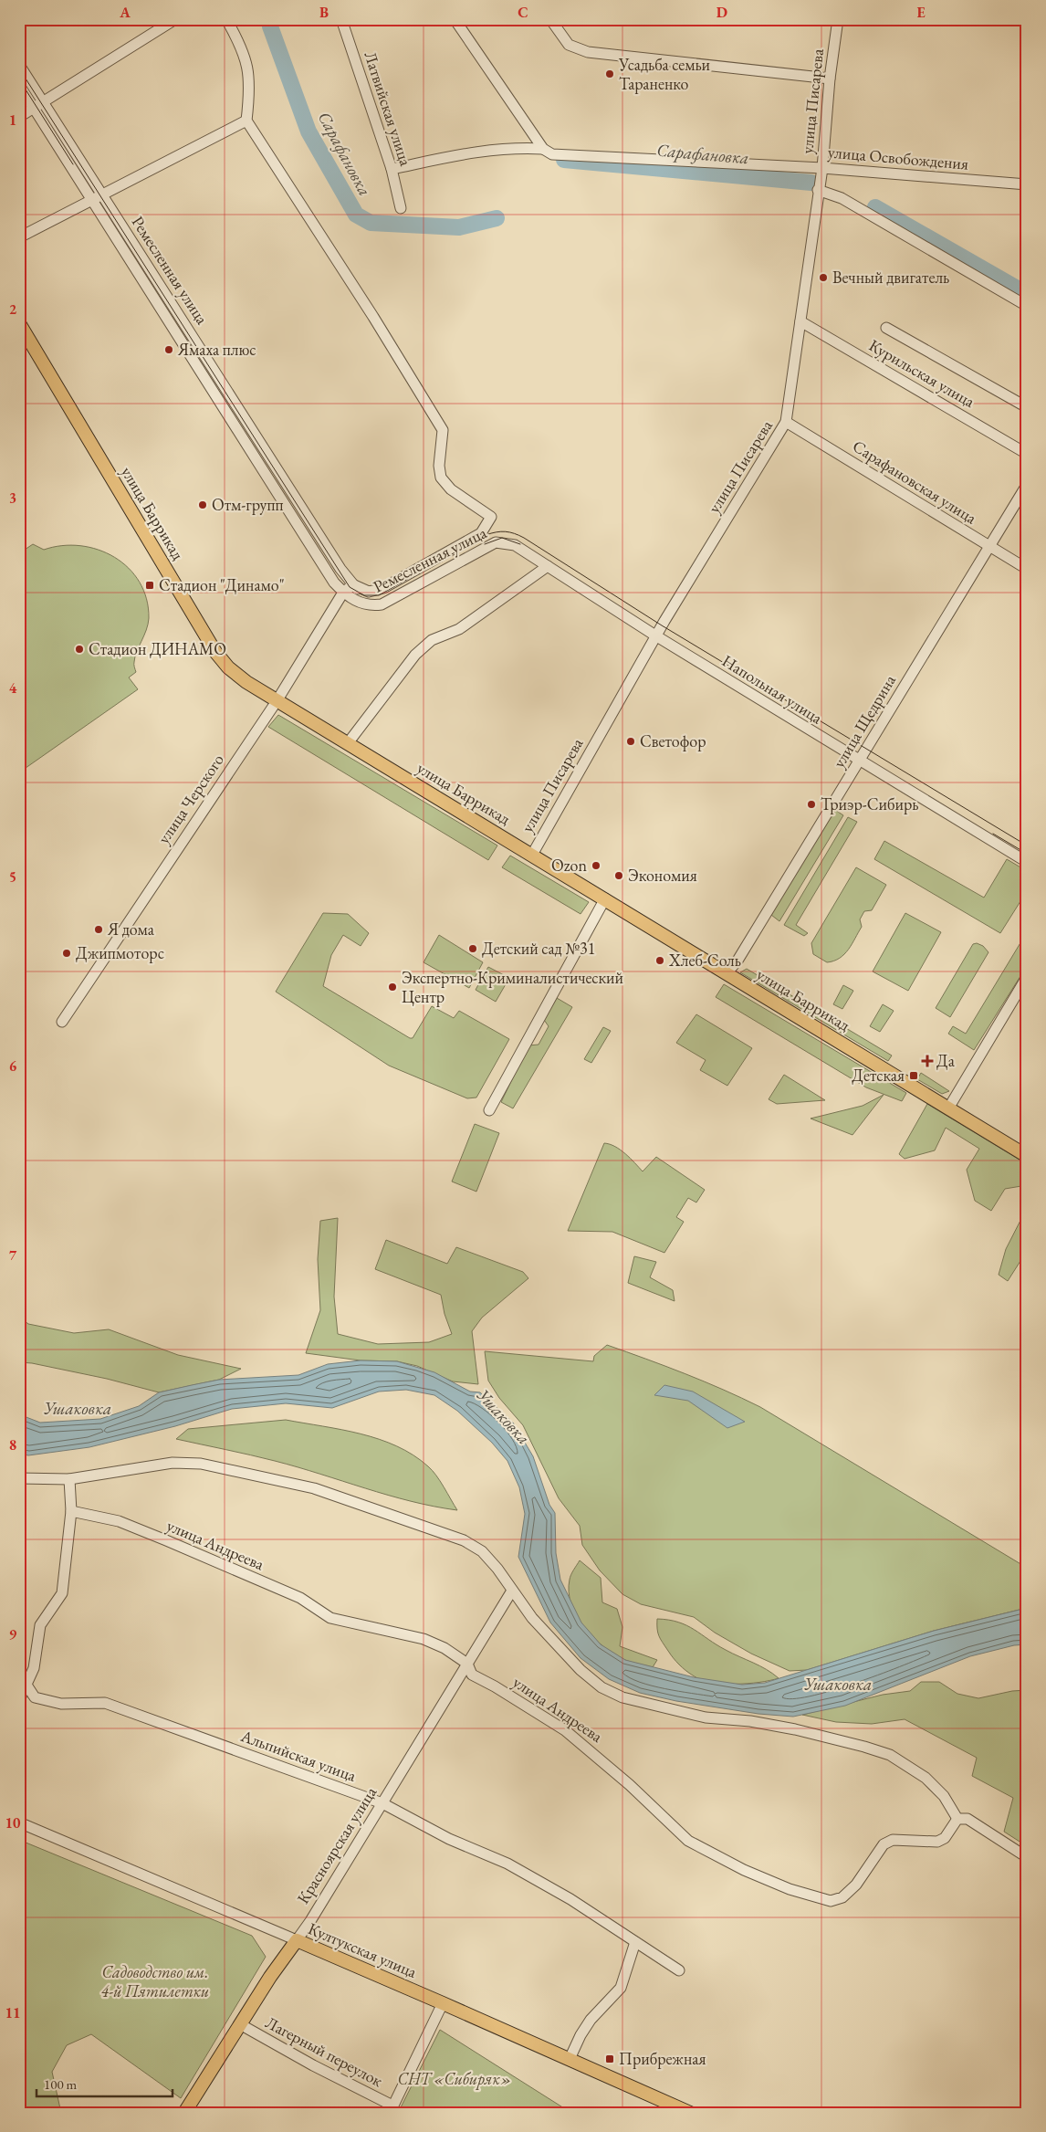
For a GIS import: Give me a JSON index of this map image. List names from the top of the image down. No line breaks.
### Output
{"streets":{"main road":["улица Баррикад","Красноярская улица","Култукская улица"],"street":["улица Писарева","Латвийская улица","улица Освобождения","Ремесленная улица","Курильская улица","Сарафановская улица","Напольная улица","улица Щедрина","улица Черского","улица Андреева","Альпийская улица","Лагерный переулок"]},"crossings":[["улица Писарева","улица Освобождения"],["улица Писарева","Курильская улица"],["улица Писарева","Сарафановская улица"],["улица Писарева","улица Баррикад"],["улица Писарева","Напольная улица"],["Латвийская улица","улица Освобождения"],["Ремесленная улица","Напольная улица"],["Ремесленная улица","улица Черского"],["Сарафановская улица","улица Щедрина"],["улица Баррикад","улица Щедрина"],["улица Баррикад","улица Черского"],["Напольная улица","улица Щедрина"],["улица Андреева","Красноярская улица"],["Альпийская улица","Красноярская улица"],["Красноярская улица","Култукская улица"],["Красноярская улица","Лагерный переулок"]],"water":["Сарафановка","Ушаковка"],"parks":["Садоводство им. 4-й Пятилетки","СНТ «Сибиряк»"],"places":{"other":["Усадьба семьи Тараненко","Вечный двигатель","Ямаха плюс","Отм-групп","Стадион ДИНАМО","Светофор","Триэр-Сибирь","Ozon","Экономия","Я дома","Детский сад №31","Джипмоторс","Хлеб-Соль","Экспертно-Криминалистический Центр"],"transit":["Стадион \"Динамо\"","Детская","Прибрежная"],"health":["Да"]},"scale_bar":"100 m","grid":{"columns":["A","B","C","D","E"],"rows":["1","2","3","4","5","6","7","8","9","10","11"]}}
